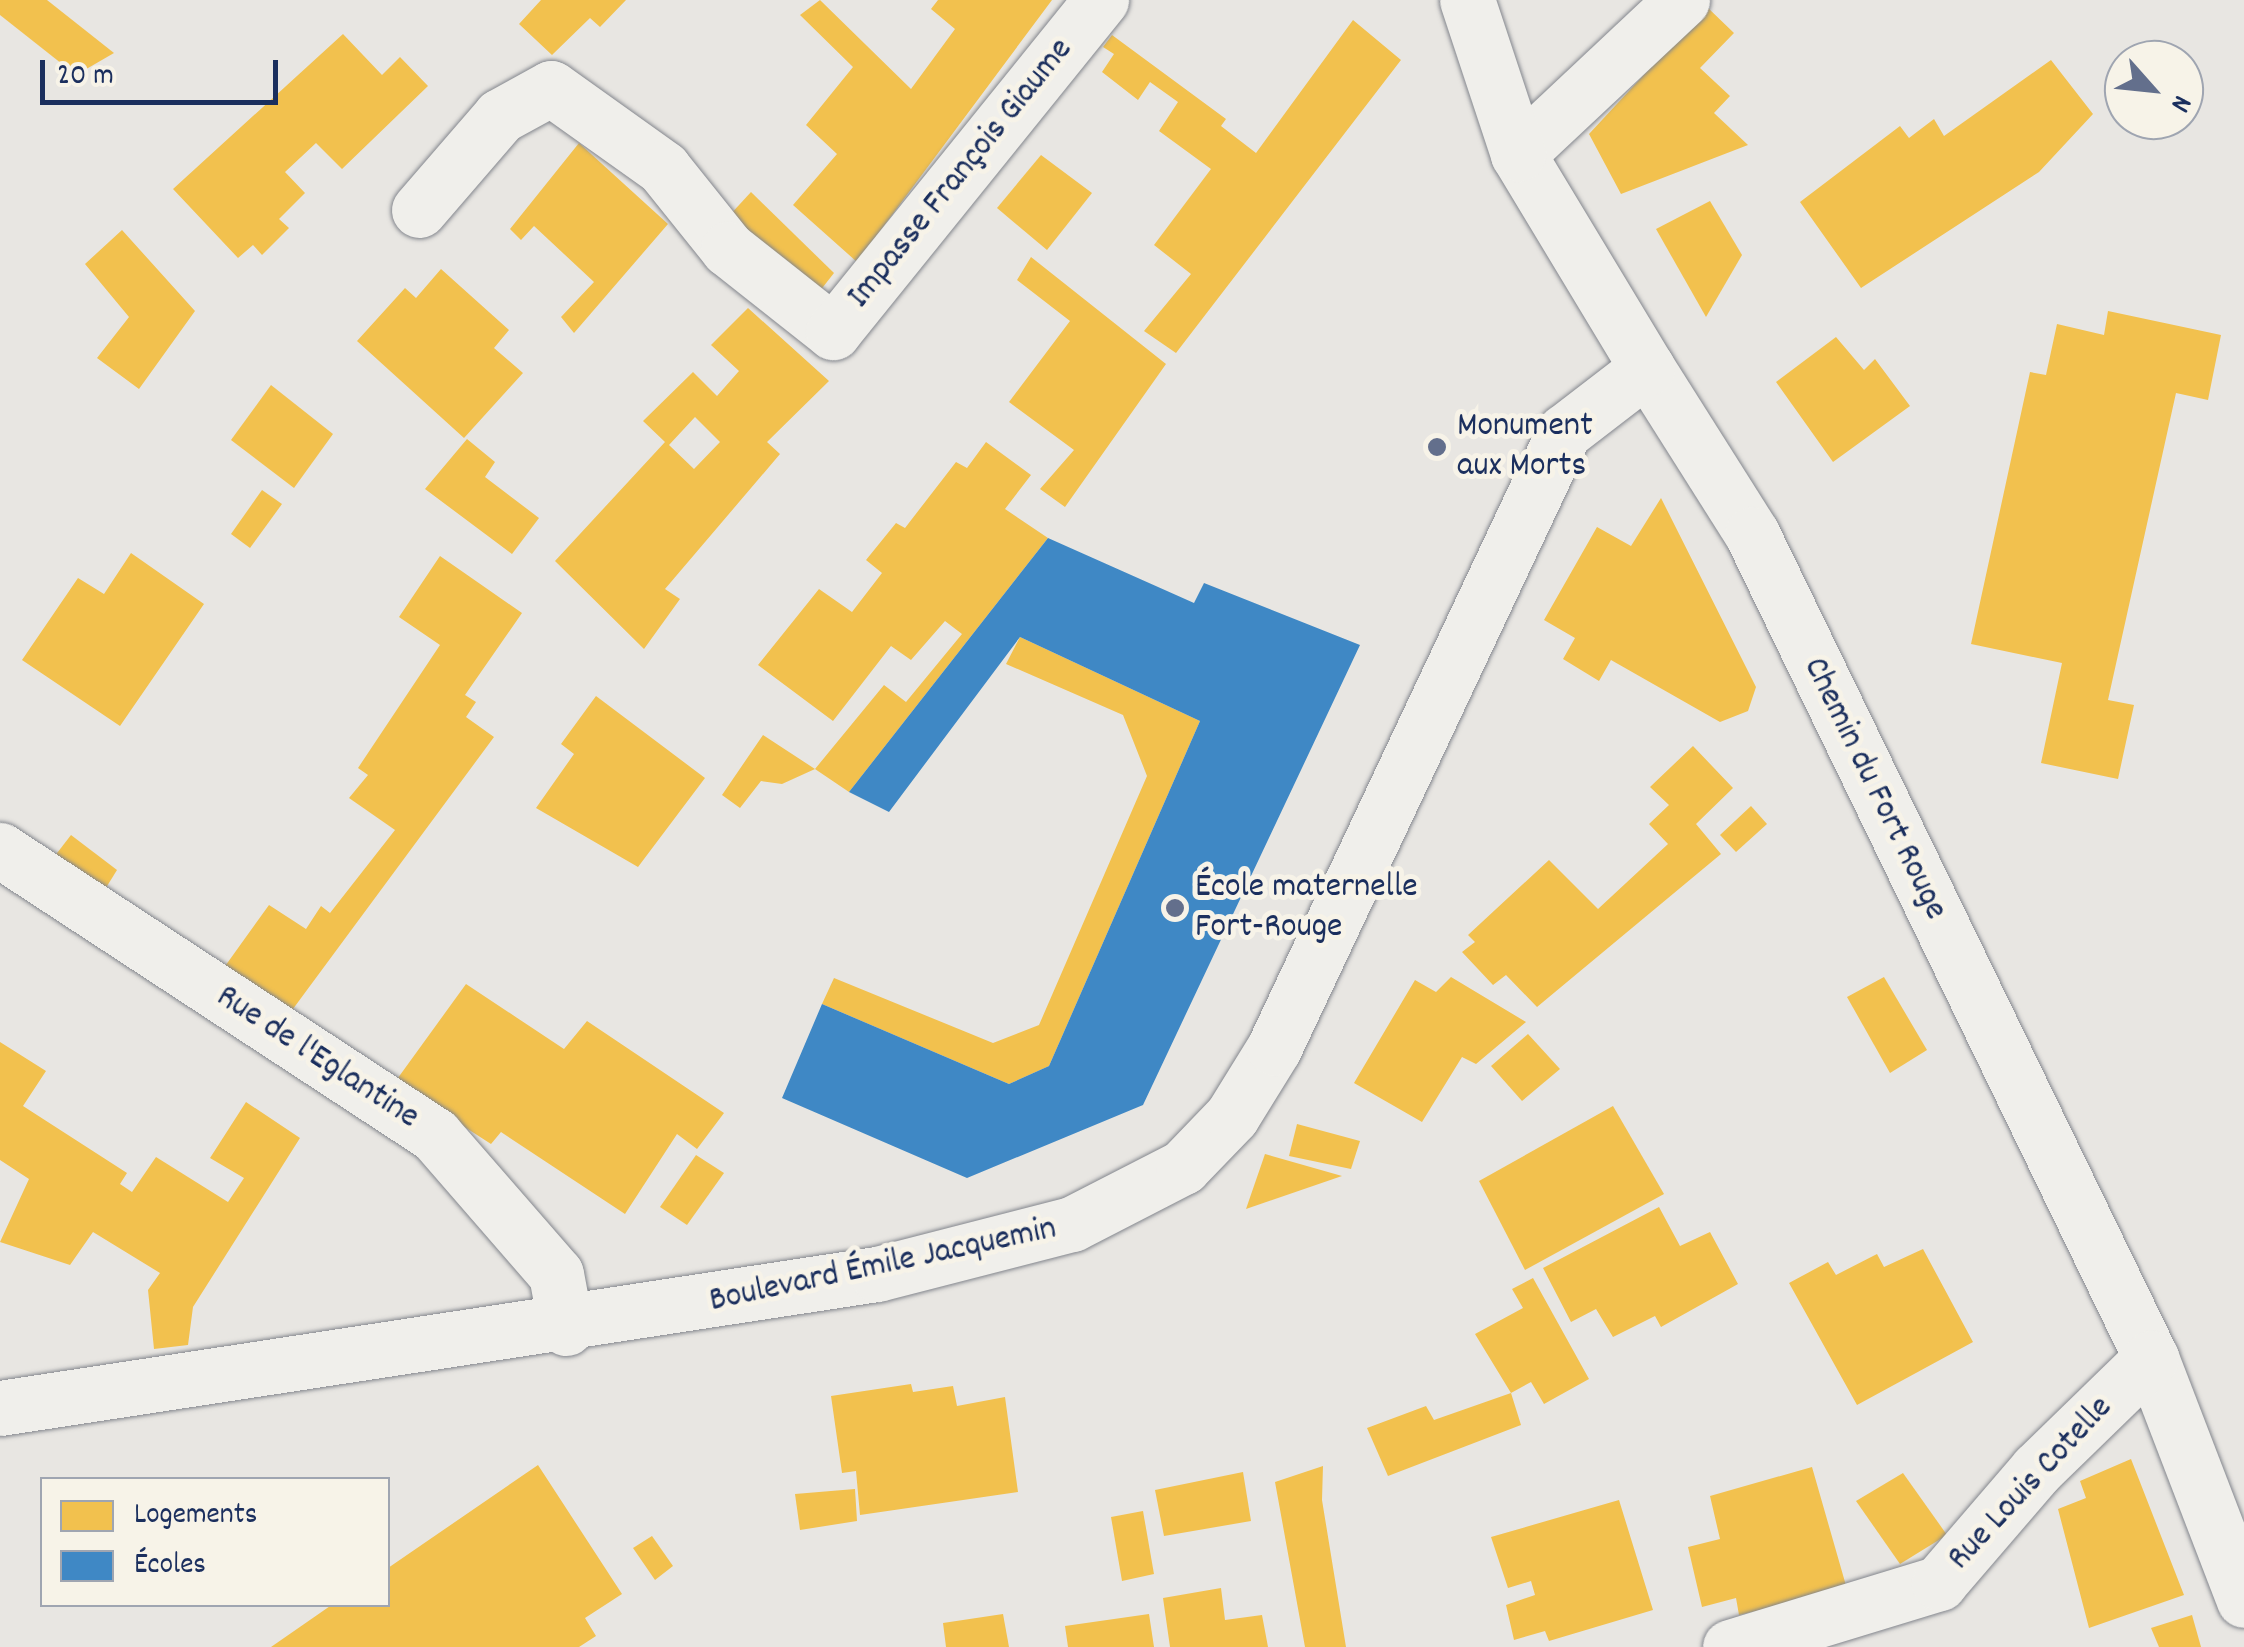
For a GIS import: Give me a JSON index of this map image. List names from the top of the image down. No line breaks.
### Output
{"streets":{"street":["Impasse François Giaume","Chemin du Fort Rouge","Rue de l'Eglantine","Boulevard Émile Jacquemin","Rue Louis Cotelle"]},"crossings":[["Chemin du Fort Rouge","Boulevard Émile Jacquemin"],["Chemin du Fort Rouge","Rue Louis Cotelle"],["Rue de l'Eglantine","Boulevard Émile Jacquemin"]],"places":["Monument aux Morts","École maternelle Fort-Rouge"],"legend":["Logements","Écoles"],"scale_bar":"20 m","north":"bottom right"}
